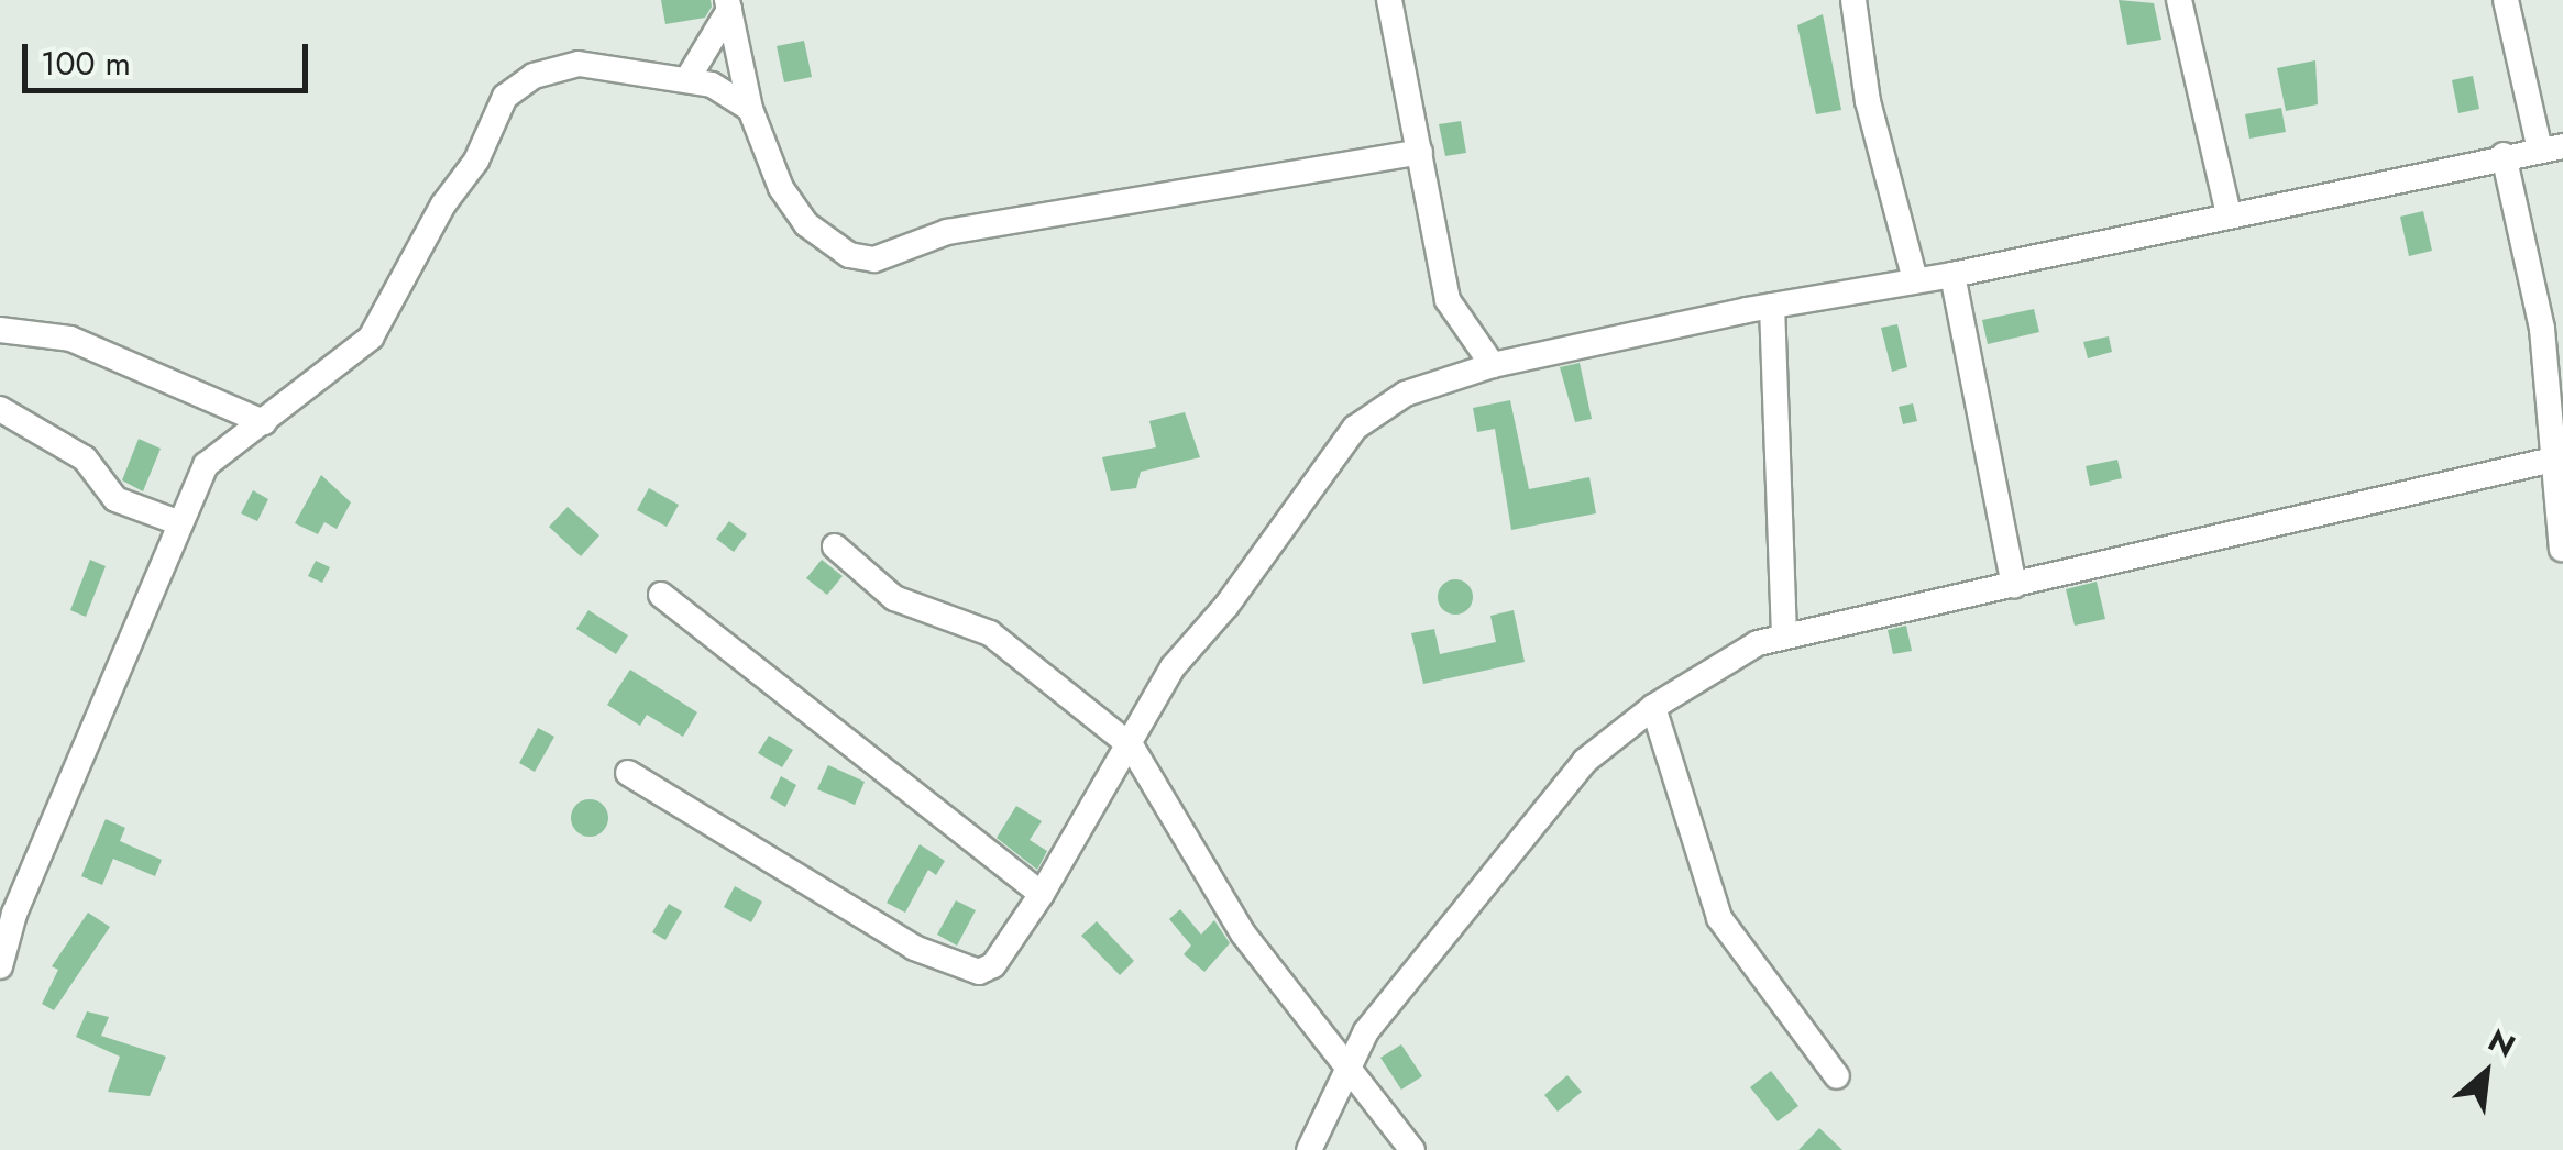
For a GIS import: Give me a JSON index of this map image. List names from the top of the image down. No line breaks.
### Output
{"scale_bar":"100 m","north":"top right"}
